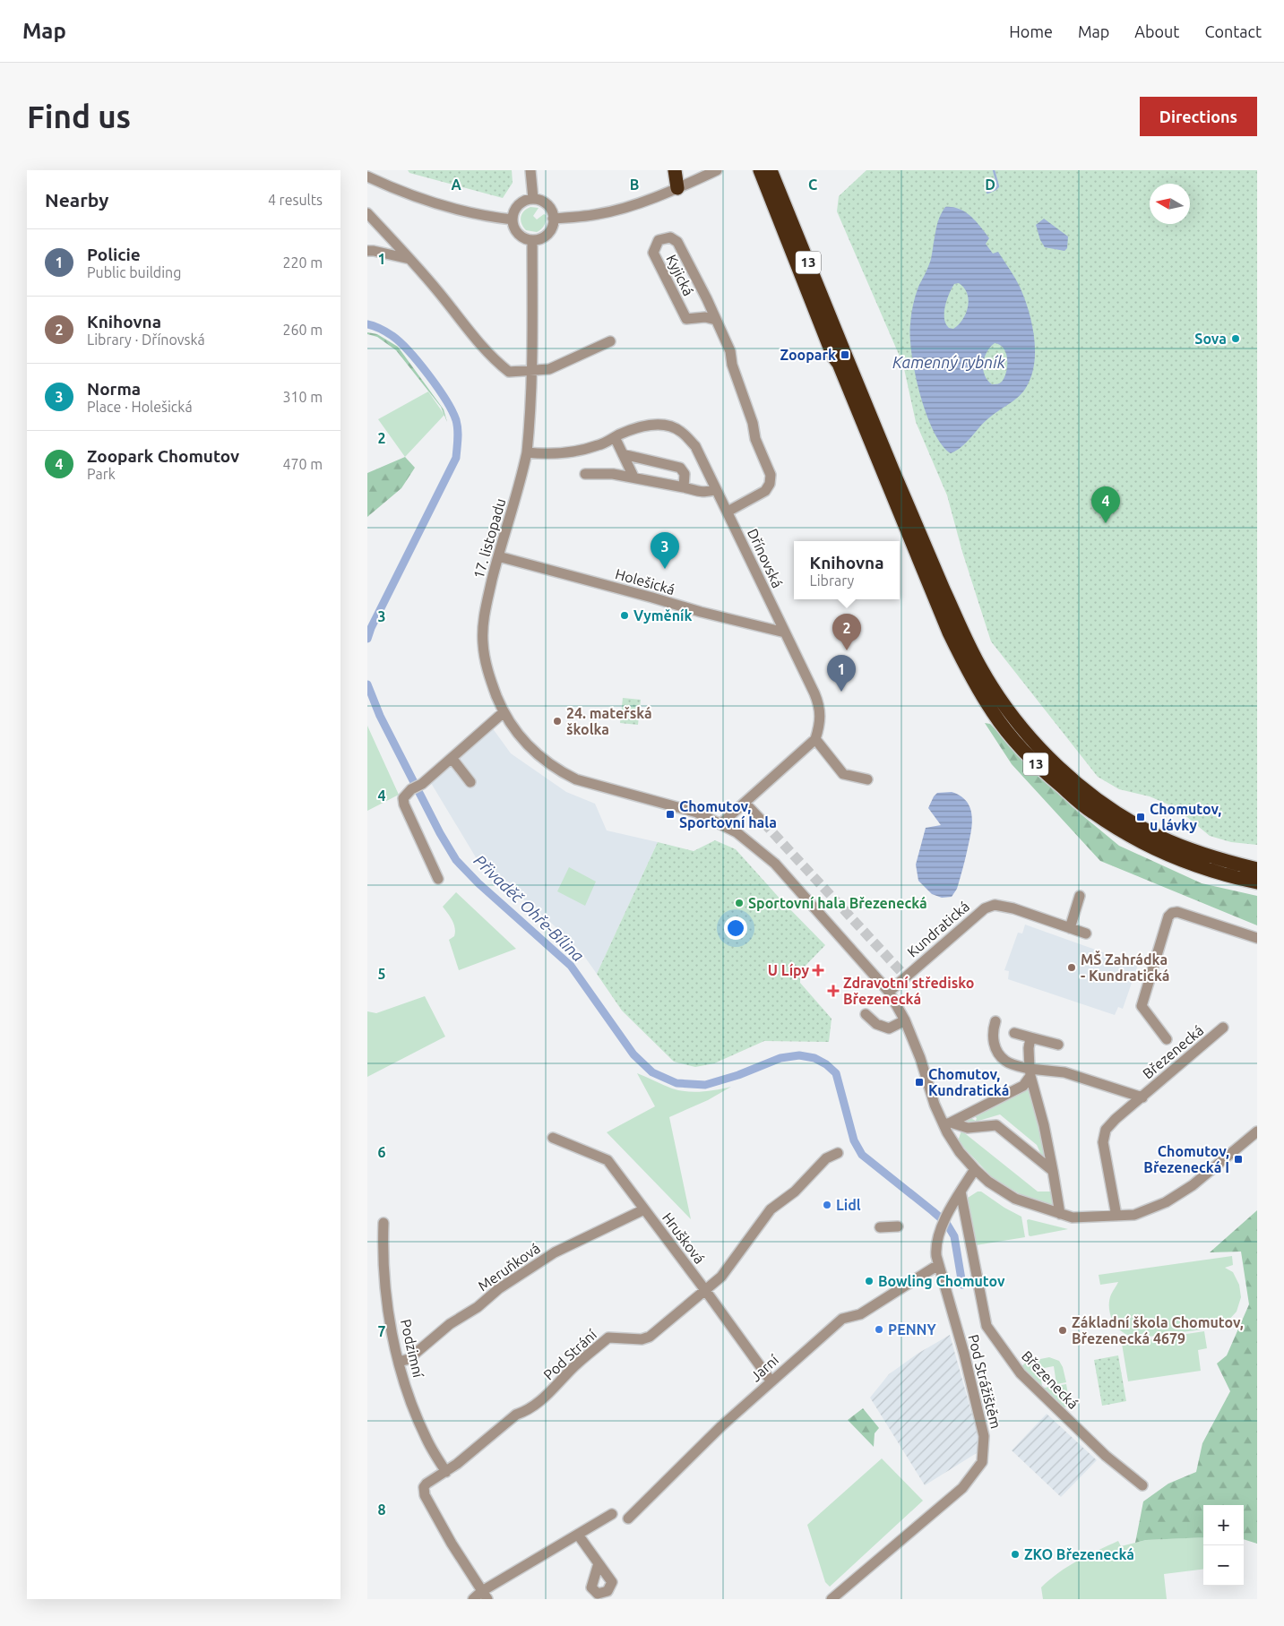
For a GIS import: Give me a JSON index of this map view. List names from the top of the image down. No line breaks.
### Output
{"streets":{"highway":["13"],"street":["Kyjická","17. listopadu","Dřínovská","Holešická","Kundratická","Březenecká","Hrušková","Meruňková","Podzimní","Pod Strání","Jarní","Pod Strážištěm"]},"crossings":[["Kyjická","Dřínovská"],["17. listopadu","Dřínovská"],["17. listopadu","Holešická"],["Dřínovská","Holešická"],["Březenecká","Pod Strážištěm"],["Hrušková","Meruňková"],["Hrušková","Pod Strání"],["Hrušková","Jarní"],["Meruňková","Podzimní"],["Podzimní","Pod Strání"],["Jarní","Pod Strážištěm"]],"water":["Kamenný rybník","Přivaděč Ohře-Bílina"],"places":{"other":["Sova","Vyměník","24. mateřská školka","Sportovní hala Březenecká","MŠ Zahrádka - Kundratická","Lidl","Bowling Chomutov","PENNY","Základní škola Chomutov, Březenecká 4679","ZKO Březenecká"],"transit":["Zoopark","Chomutov, Sportovní hala","Chomutov, u lávky","Chomutov, Kundratická","Chomutov, Březenecká I"],"health":["U Lípy","Zdravotní středisko Březenecká"]},"north":"left","page":{"header":"Map","nav":["Home","Map","About","Contact"],"buttons":"Directions","title":"Find us","heading":["Nearby","4 results"],"list":[{"mark":"1","name":"Policie","note":"Public building","value":"220 m"},{"mark":"2","name":"Knihovna","note":"Library · Dřínovská","value":"260 m"},{"mark":"3","name":"Norma","note":"Place · Holešická","value":"310 m"},{"mark":"4","name":"Zoopark Chomutov","note":"Park","value":"470 m"}],"pins":["4","3","2","1"],"popup":["Knihovna","Library"],"map_buttons":["+","−"]},"grid":{"columns":["A","B","C","D"],"rows":["1","2","3","4","5","6","7","8"]}}
